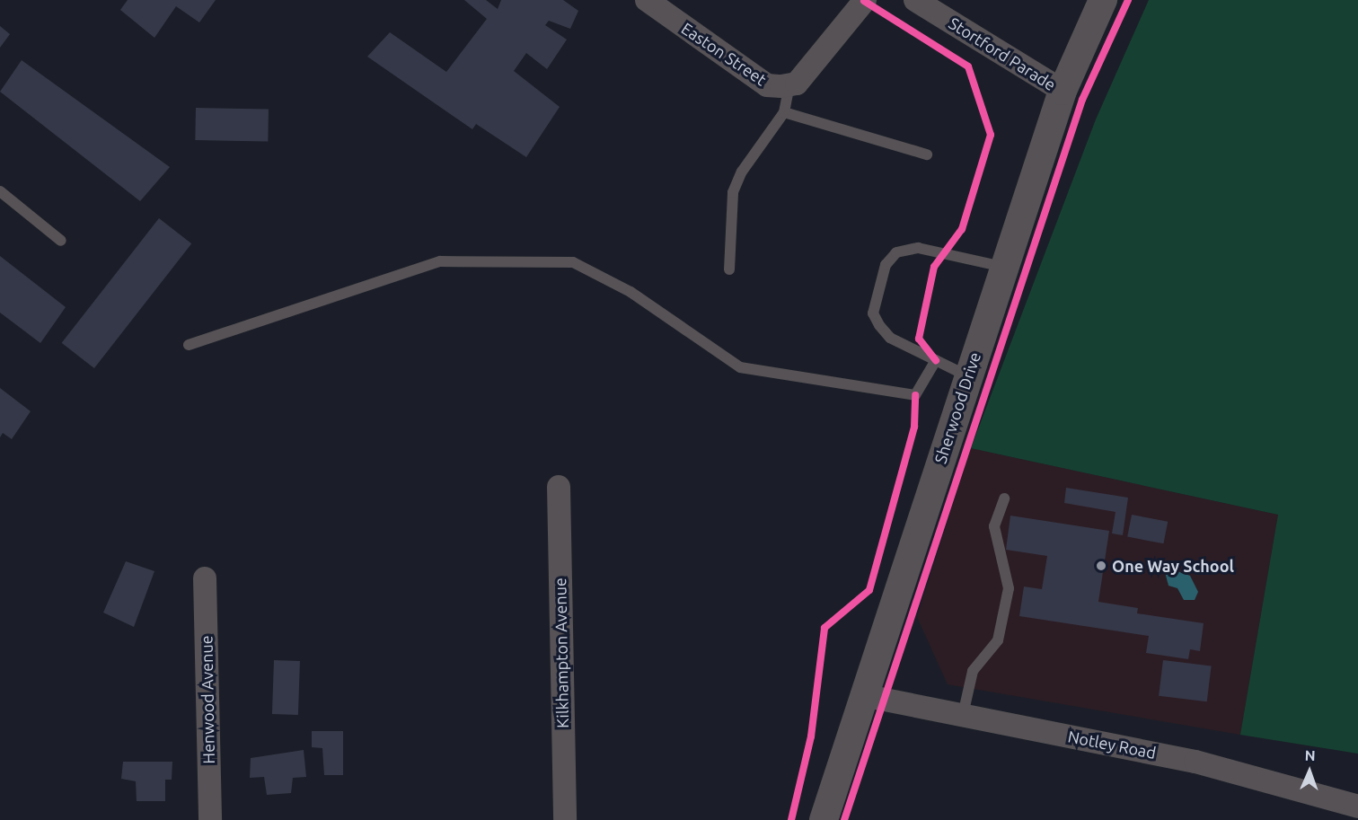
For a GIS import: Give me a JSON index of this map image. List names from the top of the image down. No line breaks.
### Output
{"streets":{"street":["Easton Street","Stortford Parade","Sherwood Drive","Kilkhampton Avenue","Henwood Avenue","Notley Road"]},"crossings":[["Stortford Parade","Sherwood Drive"],["Sherwood Drive","Notley Road"]],"places":["One Way School"],"north":"top"}
